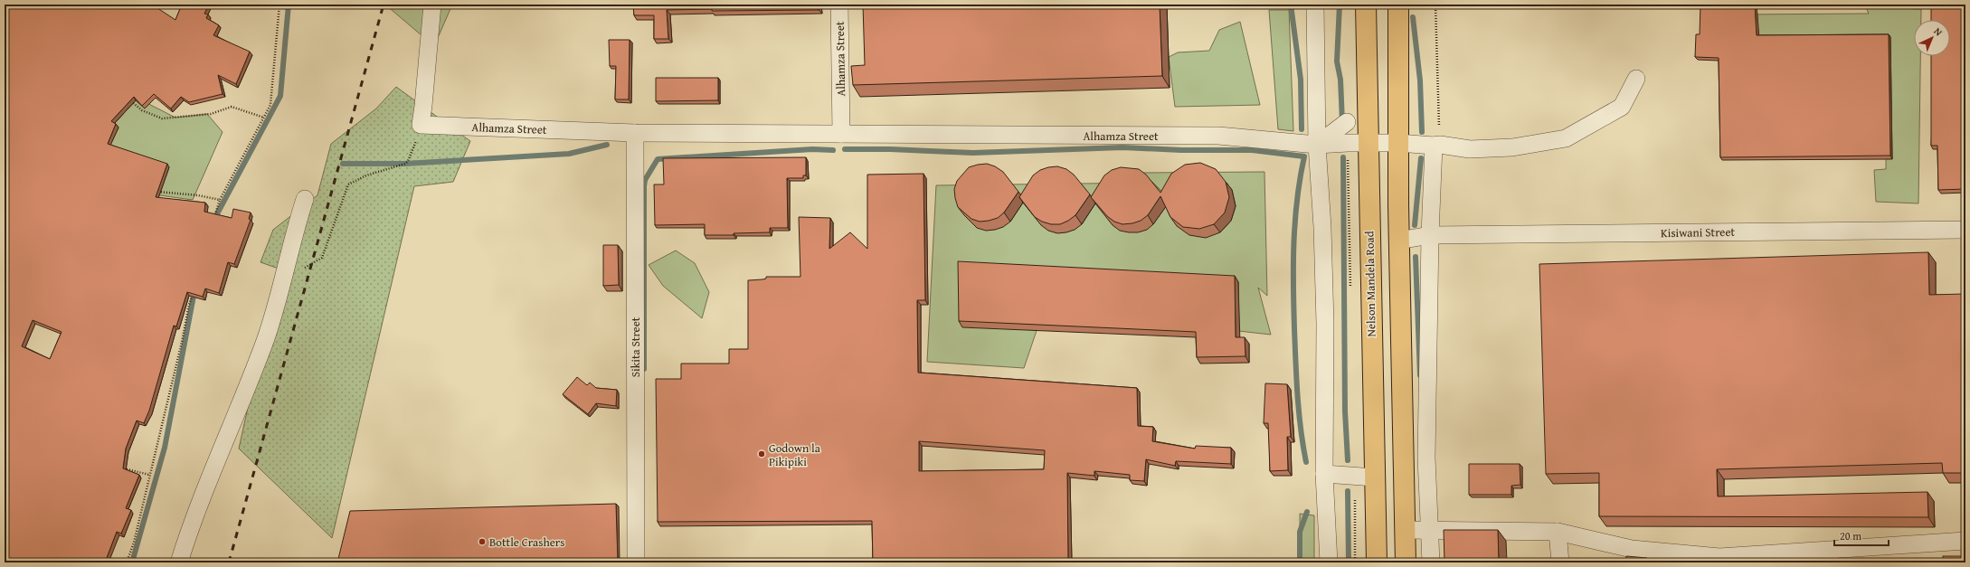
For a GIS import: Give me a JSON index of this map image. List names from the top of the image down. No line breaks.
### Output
{"streets":{"main road":["Nelson Mandela Road"],"street":["Alhamza Street","Kisiwani Street","Sikita Street"]},"crossings":[["Alhamza Street","Nelson Mandela Road"],["Alhamza Street","Sikita Street"]],"places":["Godown la Pikipiki","Bottle Crashers"],"scale_bar":"20 m","north":"top right"}
